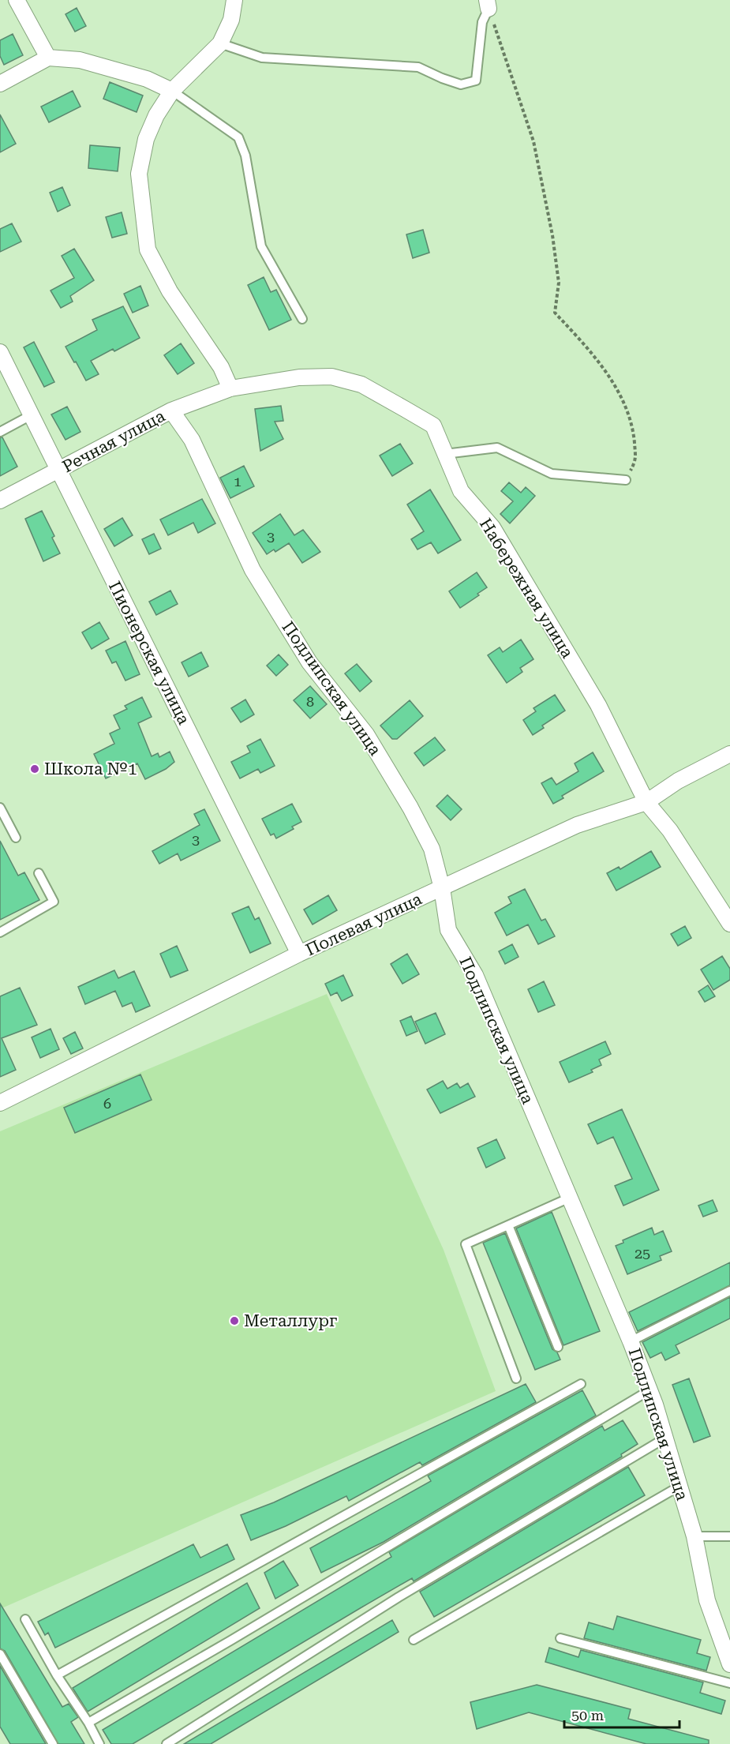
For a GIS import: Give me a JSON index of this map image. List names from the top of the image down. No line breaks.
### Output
{"streets":{"street":["Речная улица","Набережная улица","Пионерская улица","Подлипская улица","Полевая улица"]},"crossings":[["Речная улица","Набережная улица"],["Речная улица","Пионерская улица"],["Речная улица","Подлипская улица"],["Набережная улица","Полевая улица"],["Пионерская улица","Полевая улица"],["Подлипская улица","Полевая улица"]],"places":["Школа №1","Металлург"],"house_numbers":["1","3","8","3","6","25"],"scale_bar":"50 m"}
